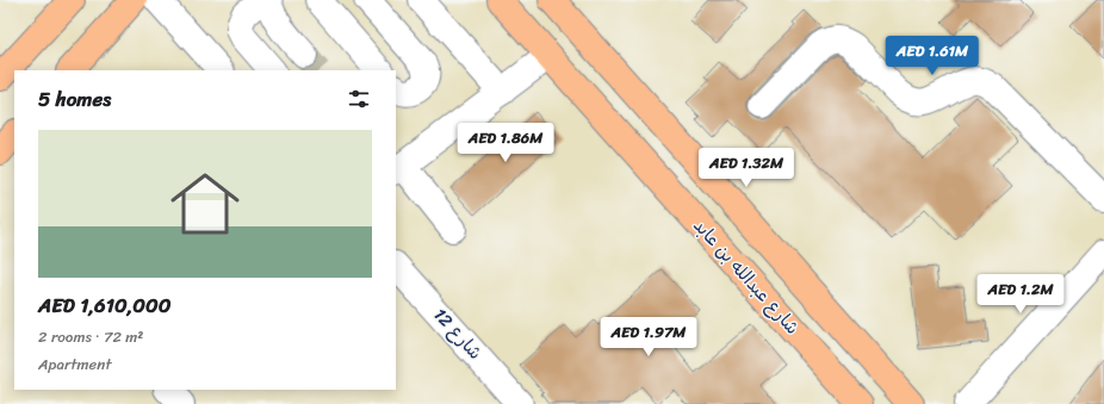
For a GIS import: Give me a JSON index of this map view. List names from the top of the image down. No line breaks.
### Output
{"streets":{"main road":["شارع عبدالله بن عابد"],"street":["شارع 12"]},"page":{"price":["AED 1.61M","AED 1.86M","AED 1.32M","AED 1.2M","AED 1.97M"],"heading":"5 homes","list":[{"name":"AED 1,610,000","note":"2 rooms · 72 m² · Apartment"}]}}
